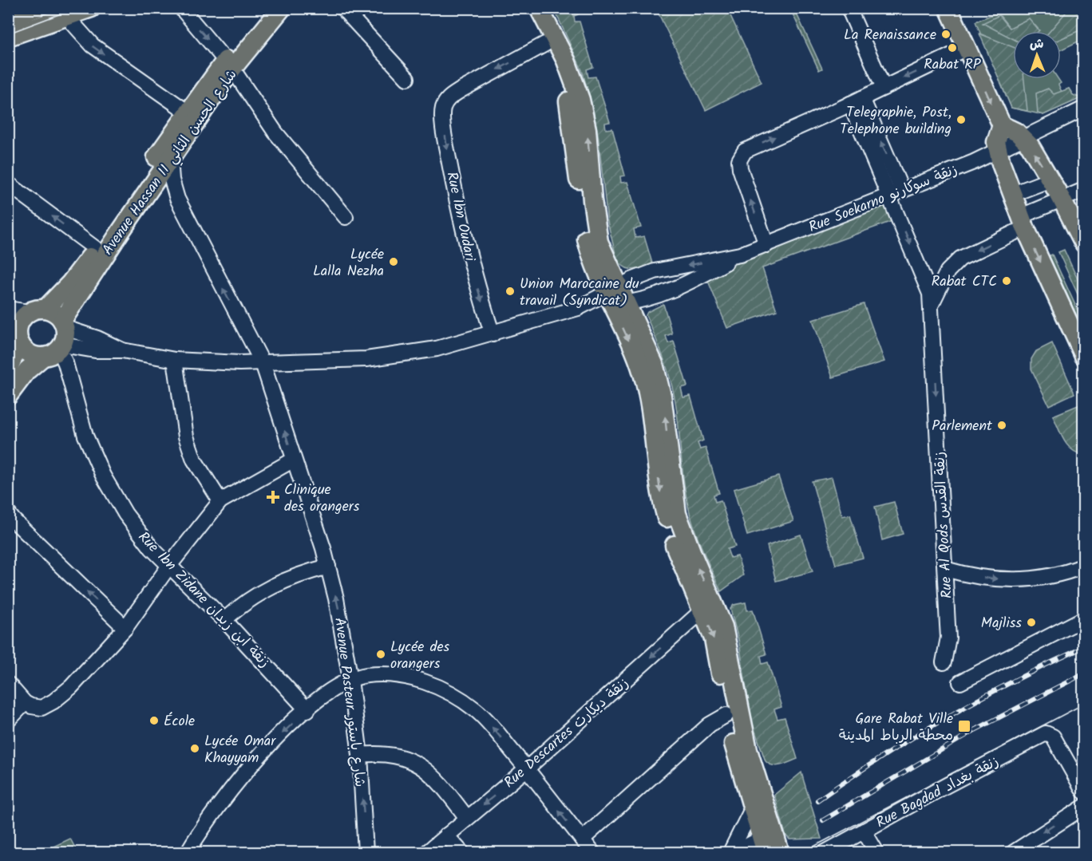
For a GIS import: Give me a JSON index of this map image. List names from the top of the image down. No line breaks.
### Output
{"streets":{"main road":["Avenue Hassan II شارع الحسن الثاني"],"street":["Rue Soekarno زنقة سوكارنو","Rue Ibn Oudari","Rue Al Qods زنقة القدس","Rue Ibn Zidane زنقة ابن زيدان","Avenue Pasteur شارع باستور","Rue Descartes زنقة ديكارت","Rue Bagdad زنقة بغداد"]},"crossings":[["Avenue Hassan II شارع الحسن الثاني","Rue Soekarno زنقة سوكارنو"],["Avenue Hassan II شارع الحسن الثاني","Rue Ibn Zidane زنقة ابن زيدان"],["Rue Soekarno زنقة سوكارنو","Rue Ibn Oudari"],["Rue Soekarno زنقة سوكارنو","Rue Al Qods زنقة القدس"],["Rue Soekarno زنقة سوكارنو","Rue Ibn Zidane زنقة ابن زيدان"],["Rue Soekarno زنقة سوكارنو","Avenue Pasteur شارع باستور"]],"one_way":["Rue Ibn Oudari","Rue Al Qods زنقة القدس"],"places":{"other":["La Renaissance","Rabat RP","Telegraphie, Post, Telephone building","Lycée Lalla Nezha","Rabat CTC","Union Marocaine du travail (Syndicat)","Parlement","Majliss","Lycée des orangers","École","Lycée Omar Khayyam"],"health":["Clinique des orangers"],"transit":["Gare Rabat Ville محطة الرباط المدينة"]},"north":"top"}
